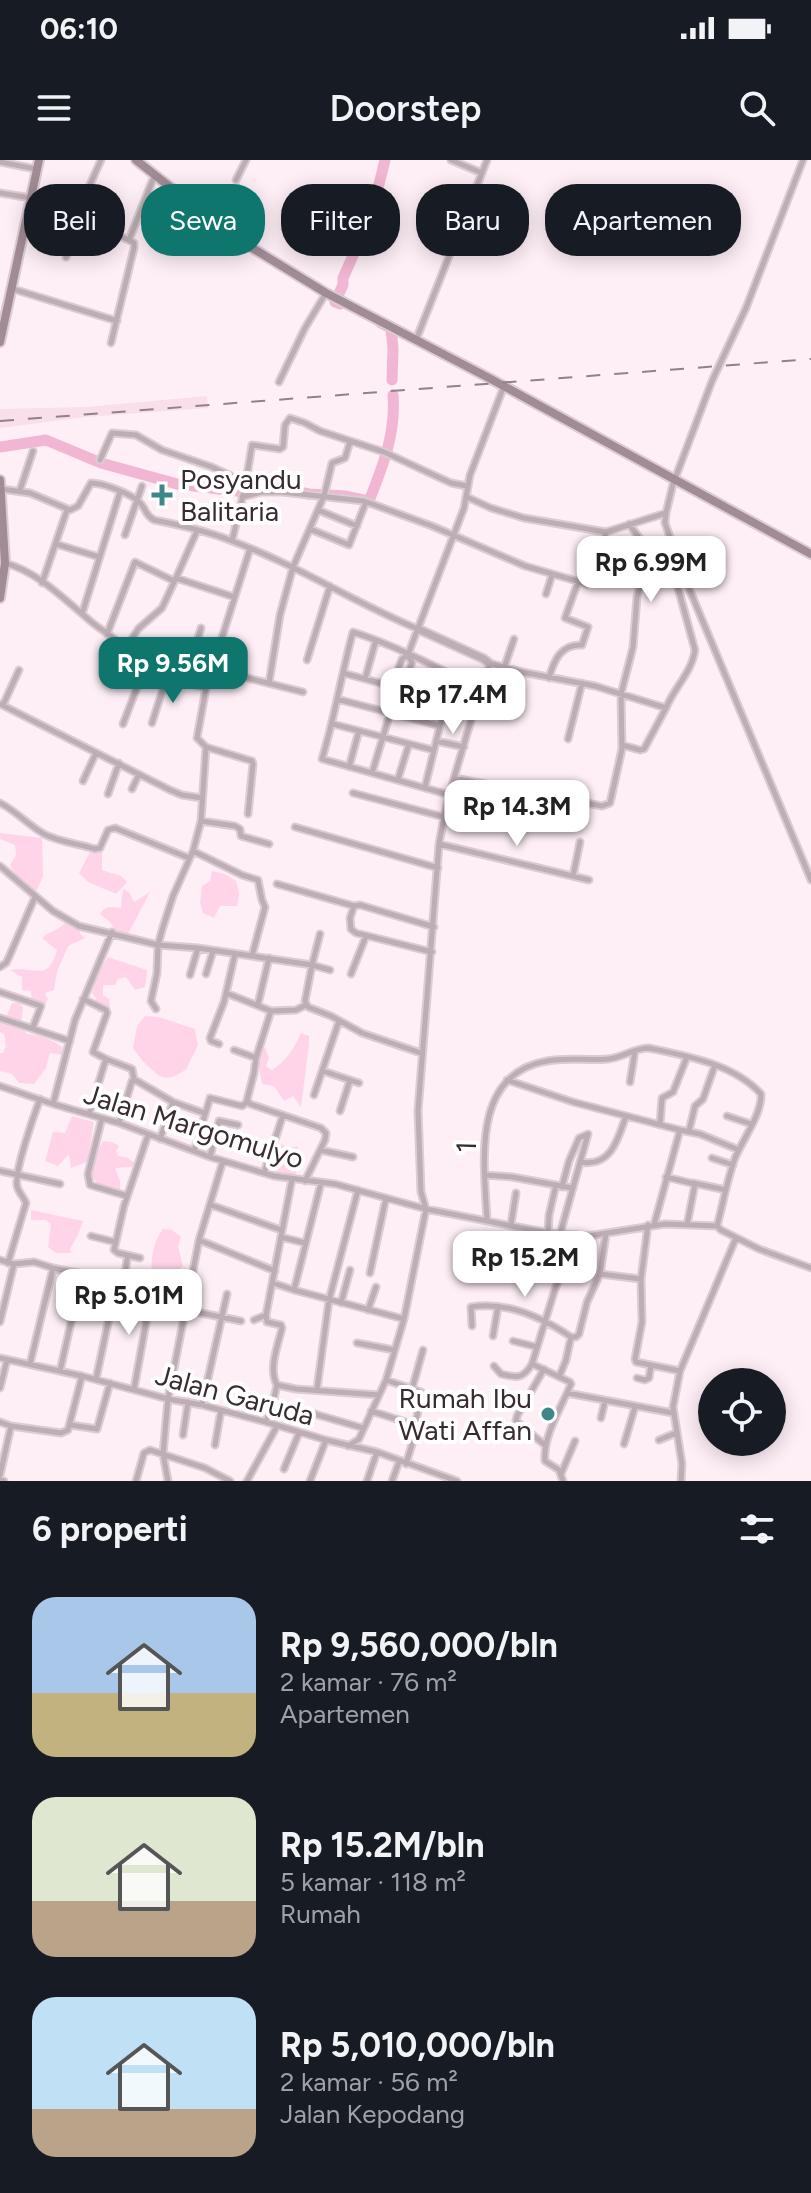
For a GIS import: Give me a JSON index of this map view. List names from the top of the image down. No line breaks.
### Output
{"streets":{"street":["Jalan Margomulyo","1","Jalan Garuda"]},"crossings":[["Jalan Margomulyo","1"]],"places":{"health":["Posyandu Balitaria"],"other":["Rumah Ibu Wati Affan"]},"page":{"status":"06:10","header":"Doorstep","chip":["Beli","Sewa","Filter","Baru","Apartemen"],"price":["Rp 6.99M","Rp 9.56M","Rp 17.4M","Rp 14.3M","Rp 15.2M","Rp 5.01M"],"heading":"6 properti","list":[{"name":"Rp 9,560,000/bln","note":"2 kamar · 76 m² · Apartemen"},{"name":"Rp 15.2M/bln","note":"5 kamar · 118 m² · Rumah"},{"name":"Rp 5,010,000/bln","note":"2 kamar · 56 m² · Jalan Kepodang"}]}}
